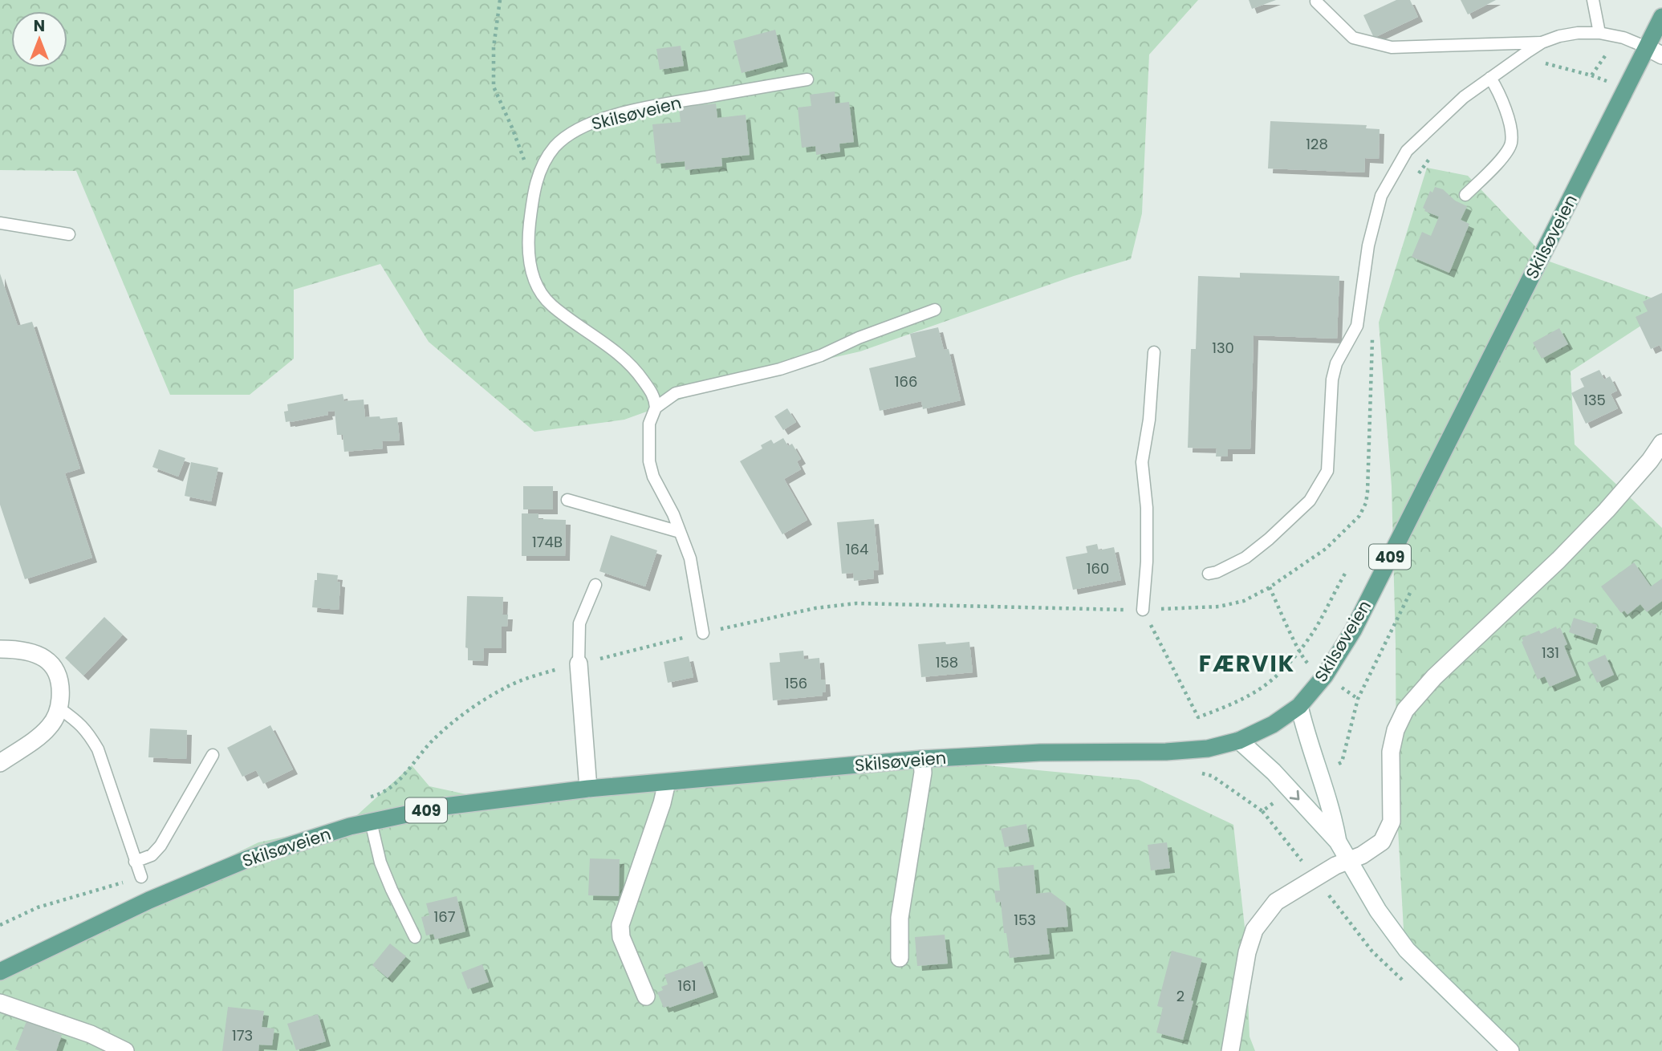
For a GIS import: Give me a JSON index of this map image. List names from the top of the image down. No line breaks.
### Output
{"streets":{"main road":["Skilsøveien","409"]},"districts":["FÆRVIK"],"house_numbers":["128","130","166","135","174B","164","160","131","158","156","167","153","161","2","173"],"north":"top"}
